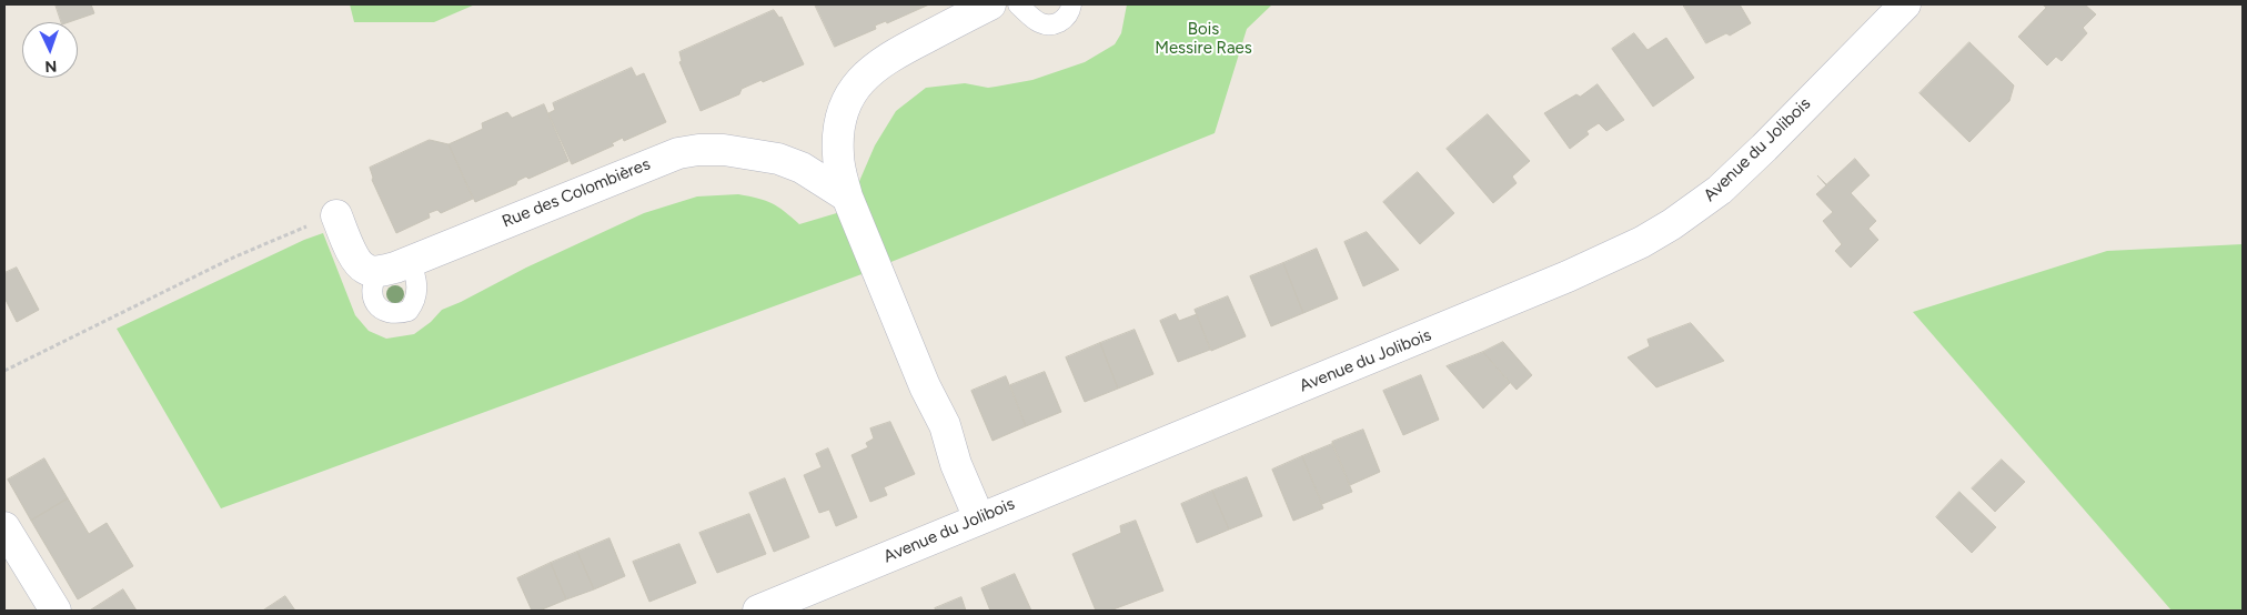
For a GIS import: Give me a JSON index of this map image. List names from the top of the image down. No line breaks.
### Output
{"streets":{"street":["Avenue du Jolibois","Rue des Colombières"]},"parks":["Bois Messire Raes"],"north":"bottom"}
